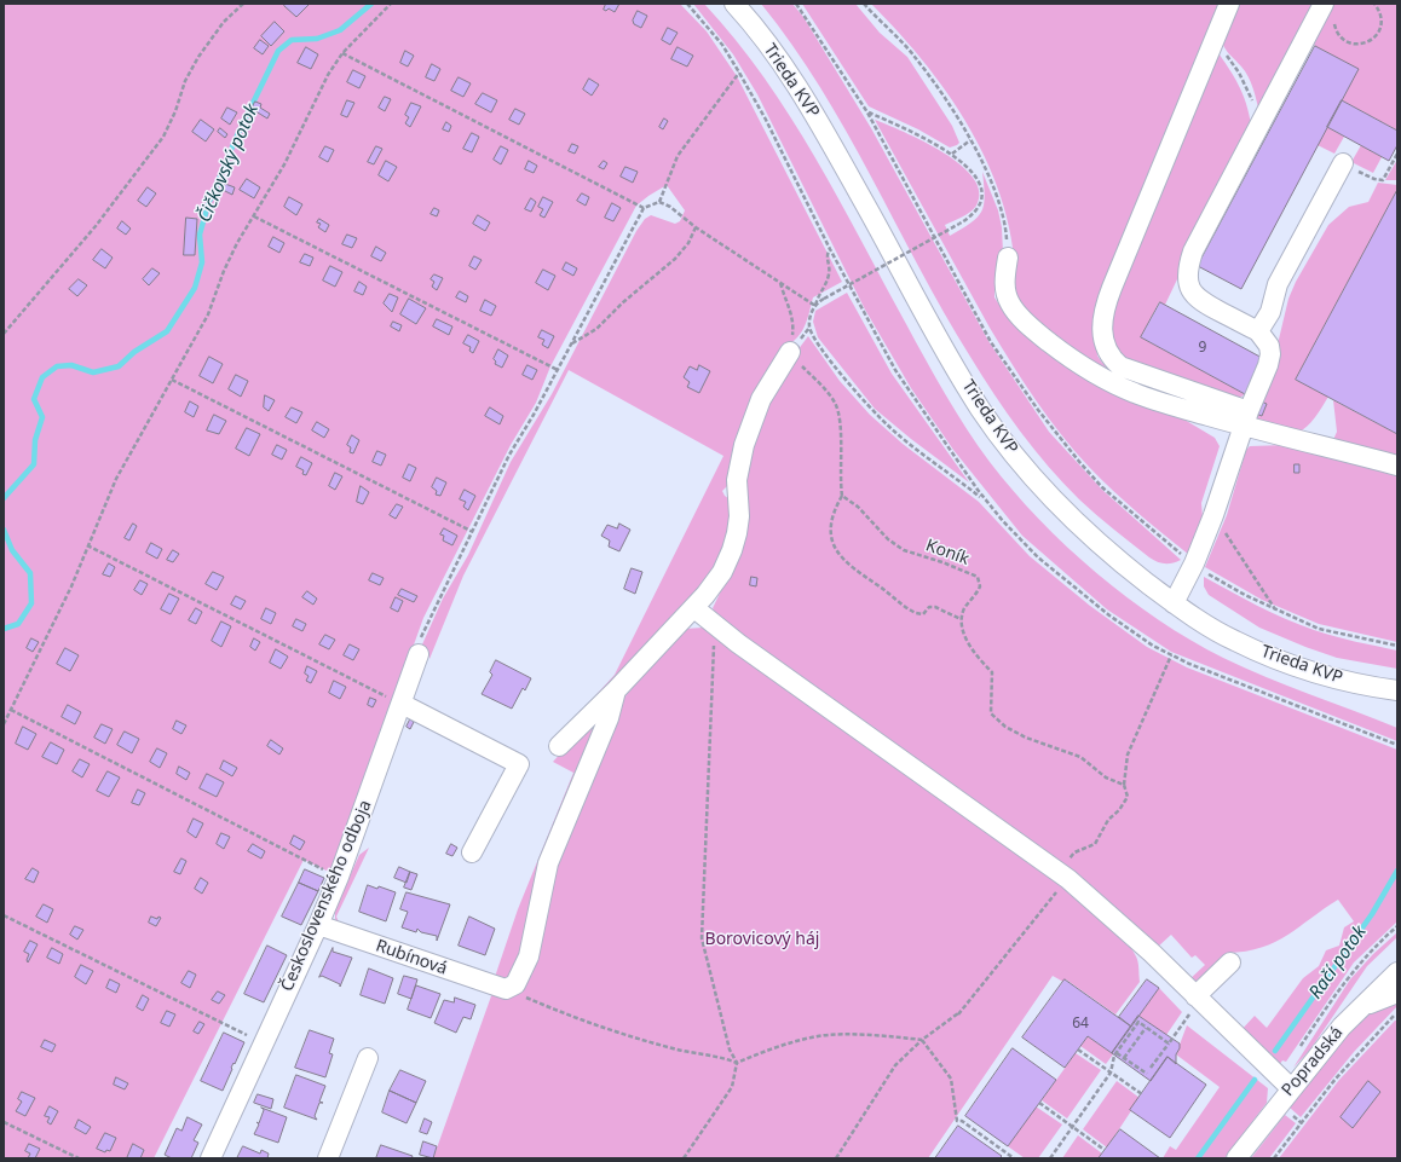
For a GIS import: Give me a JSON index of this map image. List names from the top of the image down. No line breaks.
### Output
{"streets":{"street":["Trieda KVP","Československého odboja","Rubínová","Popradská"],"path":["Koník"]},"crossings":[["Československého odboja","Rubínová"]],"water":["Čičkovský potok","Račí potok"],"parks":["Borovicový háj"],"house_numbers":["9","64"]}
